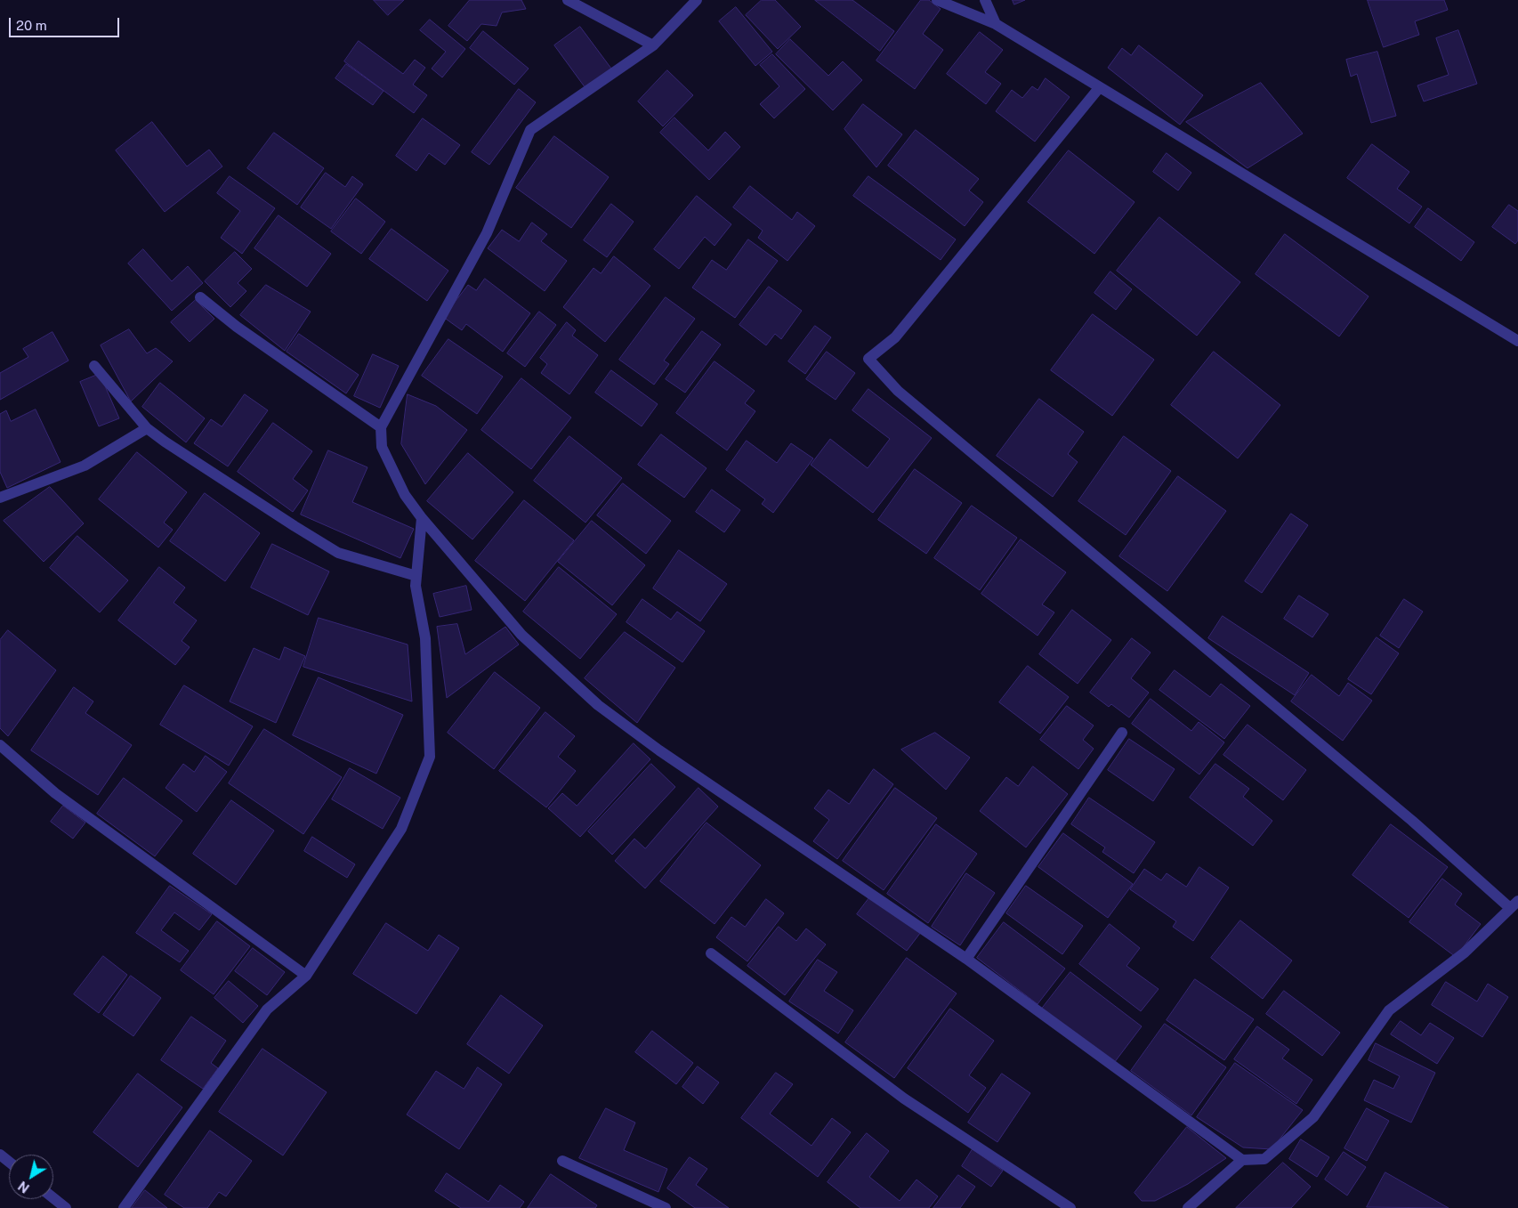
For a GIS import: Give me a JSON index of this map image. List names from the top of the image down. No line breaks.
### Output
{"scale_bar":"20 m","north":"bottom left"}
